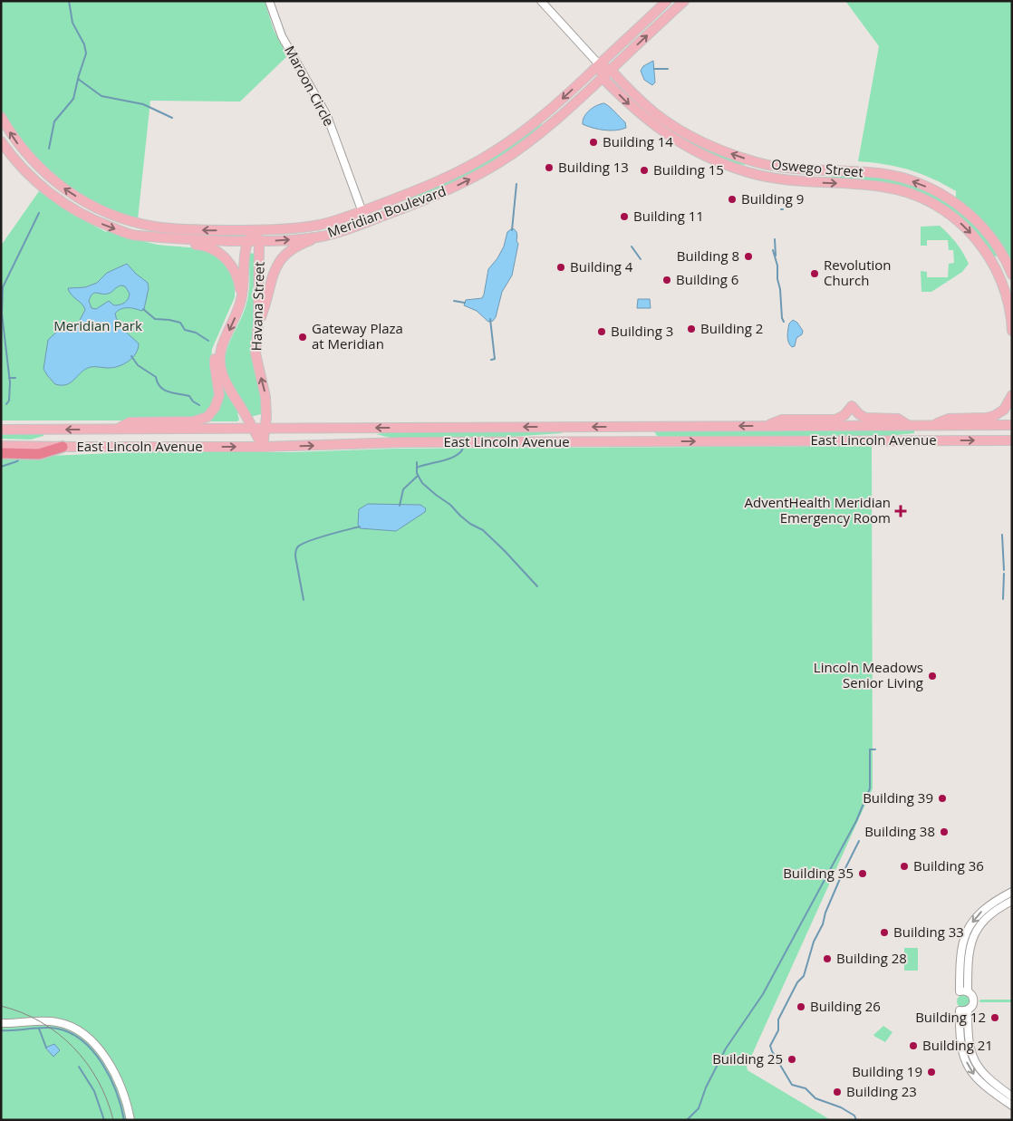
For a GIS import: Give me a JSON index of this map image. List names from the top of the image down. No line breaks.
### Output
{"streets":{"main road":["Oswego Street","Meridian Boulevard","Havana Street","East Lincoln Avenue"],"street":["Maroon Circle"]},"crossings":[["Maroon Circle","Meridian Boulevard"],["Oswego Street","Meridian Boulevard"],["Meridian Boulevard","Havana Street"],["Havana Street","East Lincoln Avenue"]],"parks":["Meridian Park"],"places":{"other":["Building 14","Building 13","Building 15","Building 9","Building 11","Building 8","Building 4","Revolution Church","Building 6","Building 2","Building 3","Gateway Plaza at Meridian","Lincoln Meadows Senior Living","Building 39","Building 38","Building 36","Building 35","Building 33","Building 28","Building 26","Building 12","Building 21","Building 25","Building 19","Building 23"],"health":["AdventHealth Meridian Emergency Room"]}}
